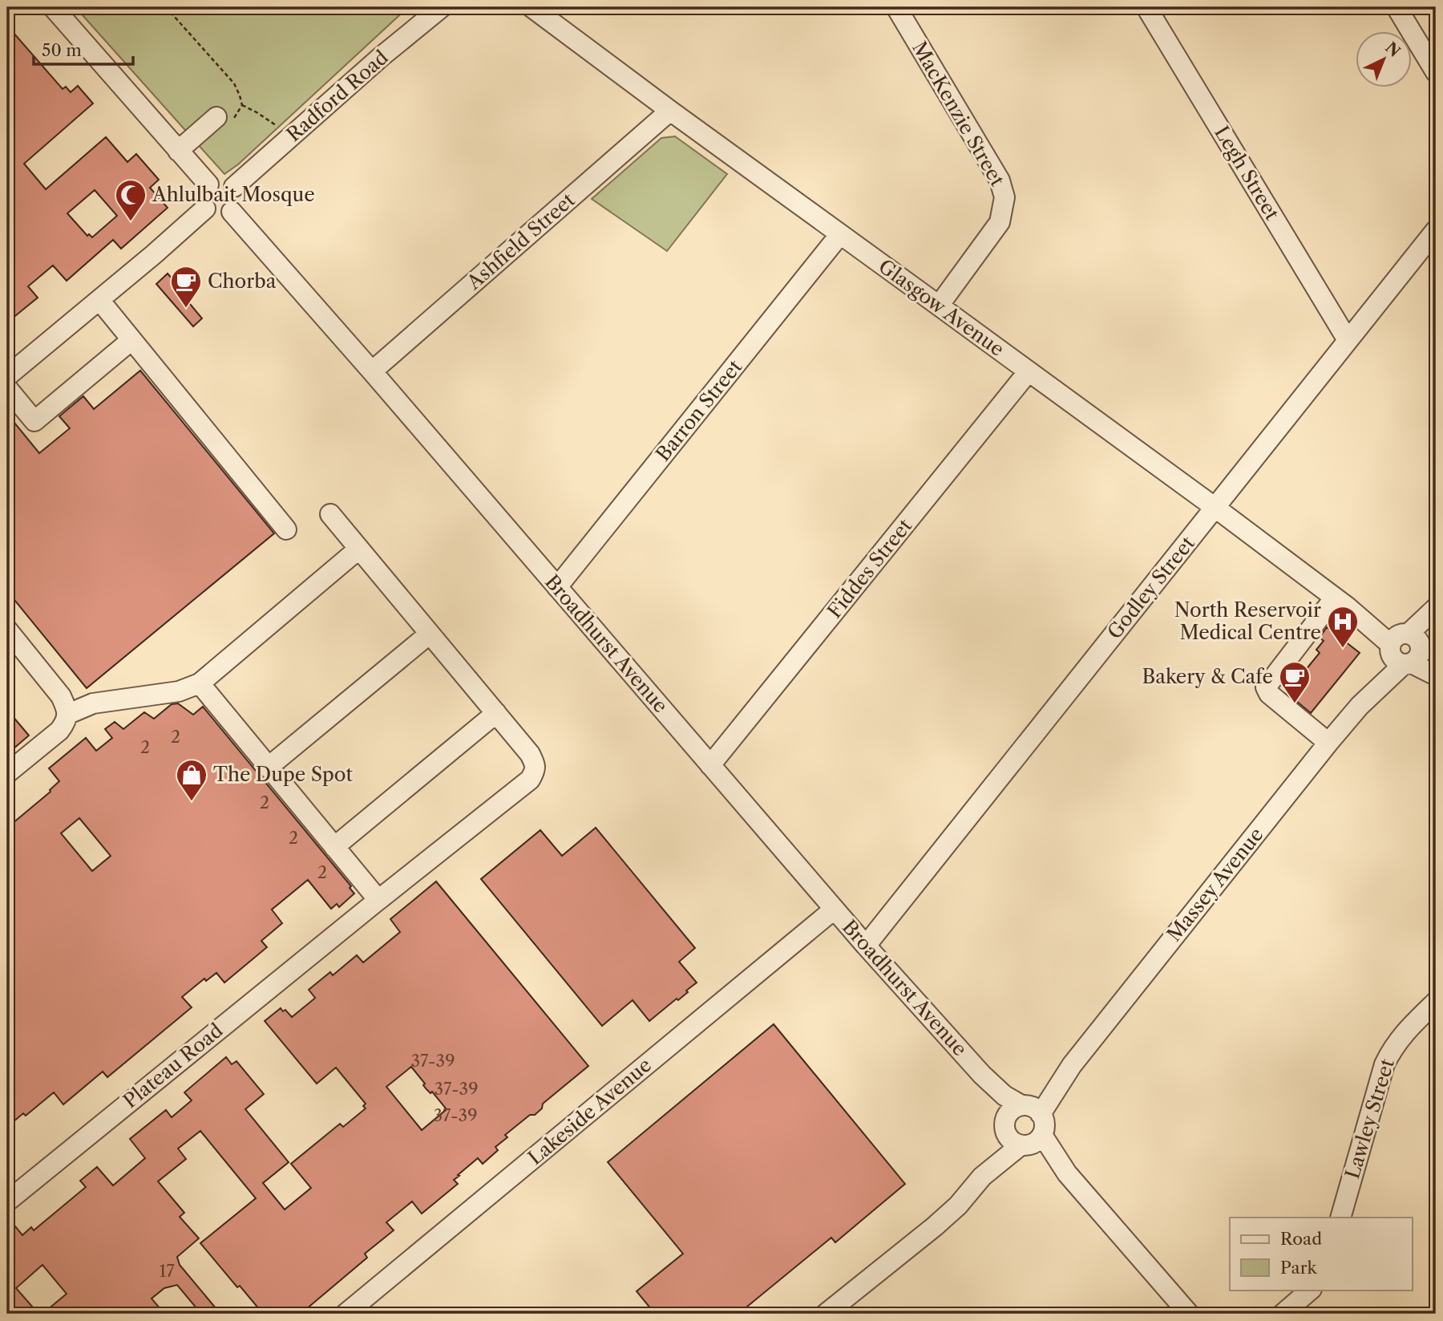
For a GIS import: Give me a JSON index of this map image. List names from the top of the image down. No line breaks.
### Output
{"streets":{"street":["Radford Road","MacKenzie Street","Legh Street","Ashfield Street","Glasgow Avenue","Barron Street","Fiddes Street","Godley Street","Broadhurst Avenue","Massey Avenue","Plateau Road","Lakeside Avenue","Lawley Street"]},"crossings":[["Radford Road","Broadhurst Avenue"],["MacKenzie Street","Glasgow Avenue"],["Legh Street","Godley Street"],["Ashfield Street","Glasgow Avenue"],["Ashfield Street","Broadhurst Avenue"],["Glasgow Avenue","Barron Street"],["Glasgow Avenue","Fiddes Street"],["Glasgow Avenue","Godley Street"],["Glasgow Avenue","Massey Avenue"],["Barron Street","Broadhurst Avenue"],["Fiddes Street","Broadhurst Avenue"],["Godley Street","Broadhurst Avenue"],["Broadhurst Avenue","Massey Avenue"],["Broadhurst Avenue","Lakeside Avenue"]],"places":{"mosque":["Ahlulbait Mosque"],"cafe":["Chorba","Bakery & Cafe"],"hospital":["North Reservoir Medical Centre"],"shop":["The Dupe Spot"]},"house_numbers":["2","2","2","2","2","37-39","37-39","37-39","17"],"legend":["Road","Park"],"scale_bar":"50 m","north":"top right"}
